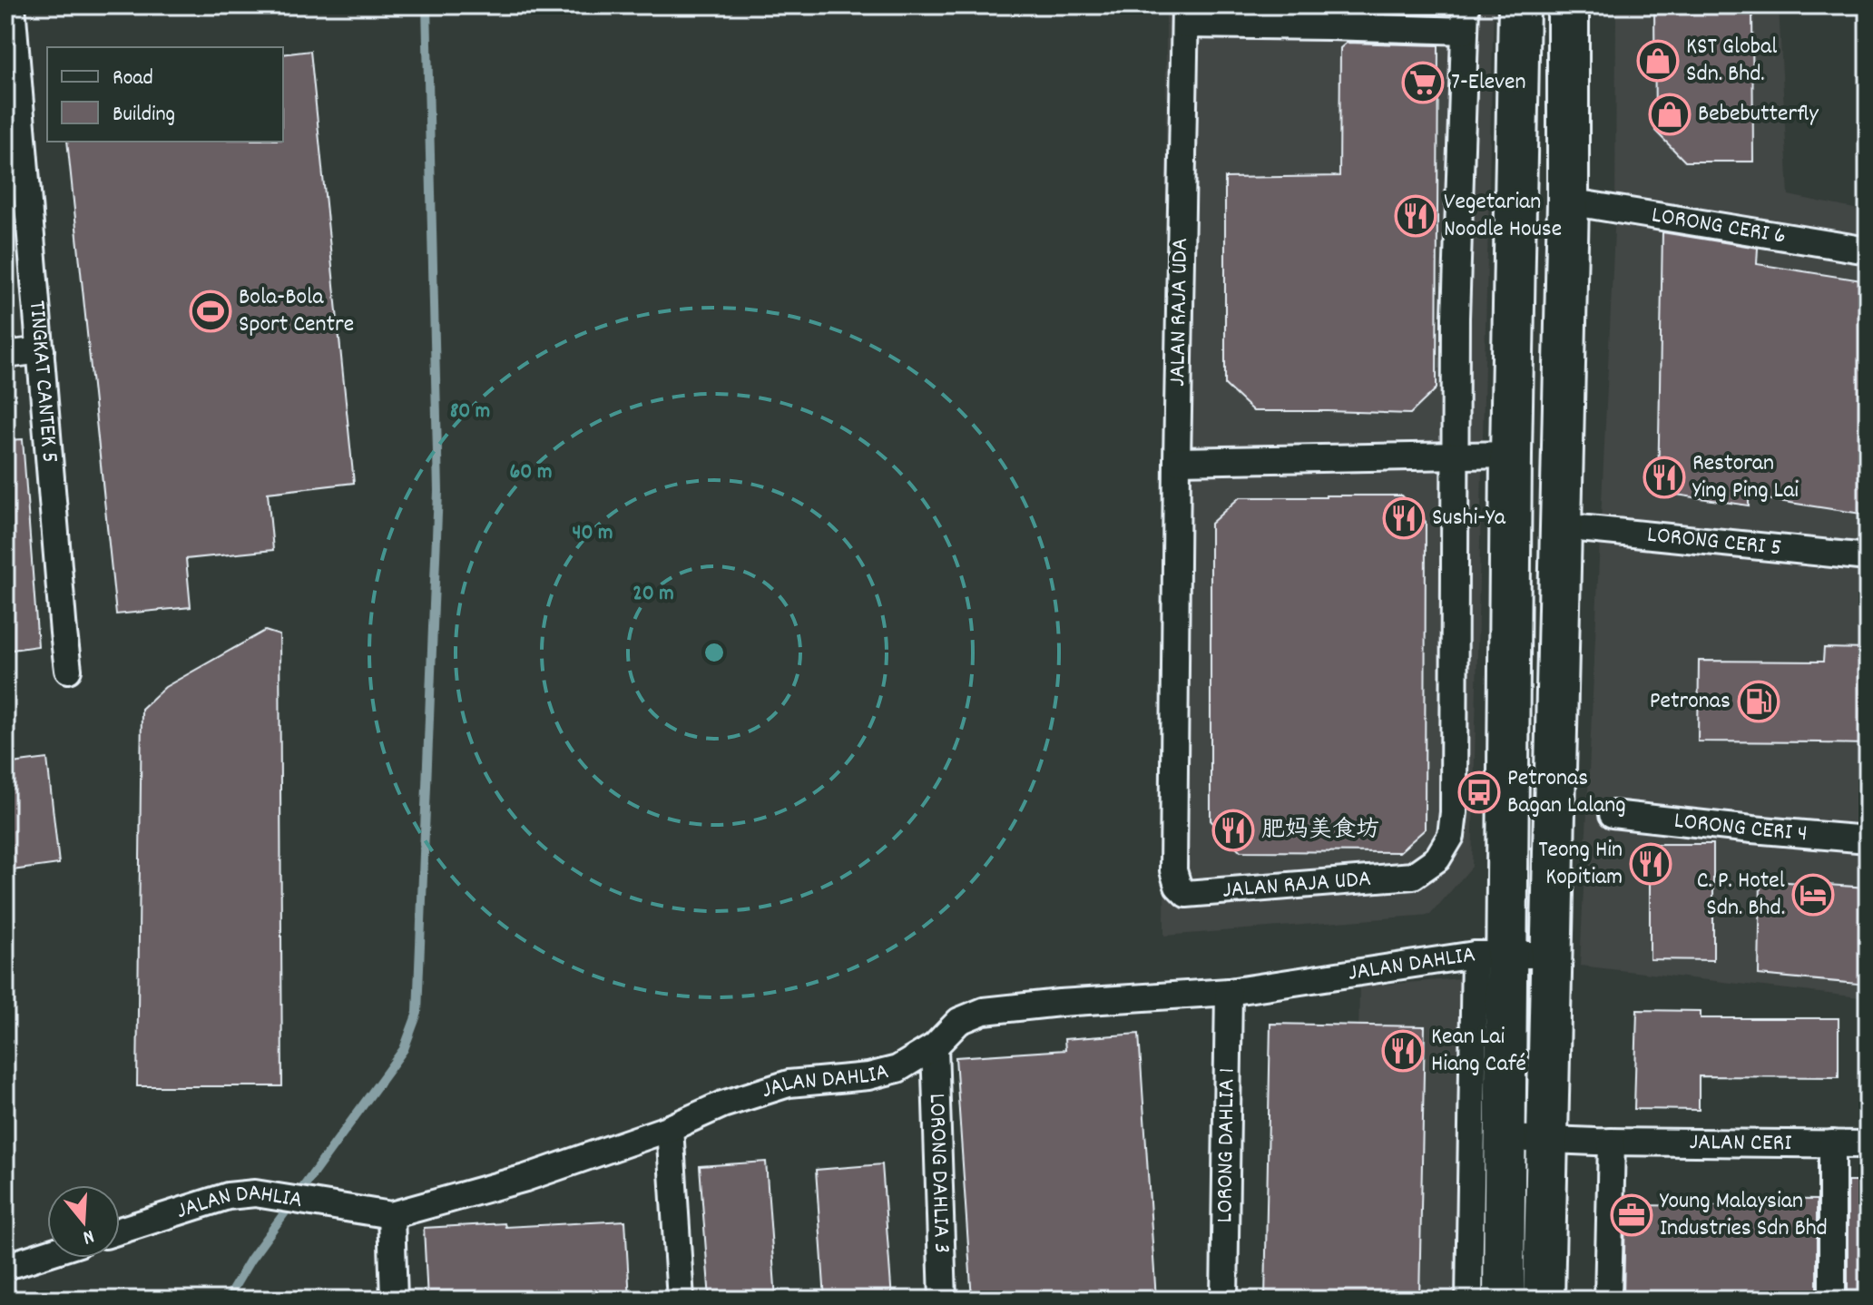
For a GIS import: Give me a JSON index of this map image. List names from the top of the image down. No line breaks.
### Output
{"streets":{"street":["LORONG CERI 6","JALAN RAJA UDA","TINGKAT CANTEK 5","LORONG CERI 5","LORONG CERI 4","JALAN DAHLIA","JALAN CERI","LORONG DAHLIA 1","LORONG DAHLIA 3"]},"crossings":[["JALAN DAHLIA","LORONG DAHLIA 1"],["JALAN DAHLIA","LORONG DAHLIA 3"]],"places":{"shop":["KST Global Sdn. Bhd.","Bebebutterfly"],"supermarket":["7-Eleven"],"restaurant":["Vegetarian Noodle House","Restoran Ying Ping Lai","Sushi-Ya","肥妈美食坊","Teong Hin Kopitiam","Kean Lai Hiang Café"],"sports":["Bola-Bola Sport Centre"],"fuel station":["Petronas"],"bus stop":["Petronas Bagan Lalang"],"hotel":["C. P. Hotel Sdn. Bhd."],"office":["Young Malaysian Industries Sdn Bhd"]},"legend":["Road","Building"],"north":"bottom","rings":["80 m","60 m","40 m","20 m"]}
